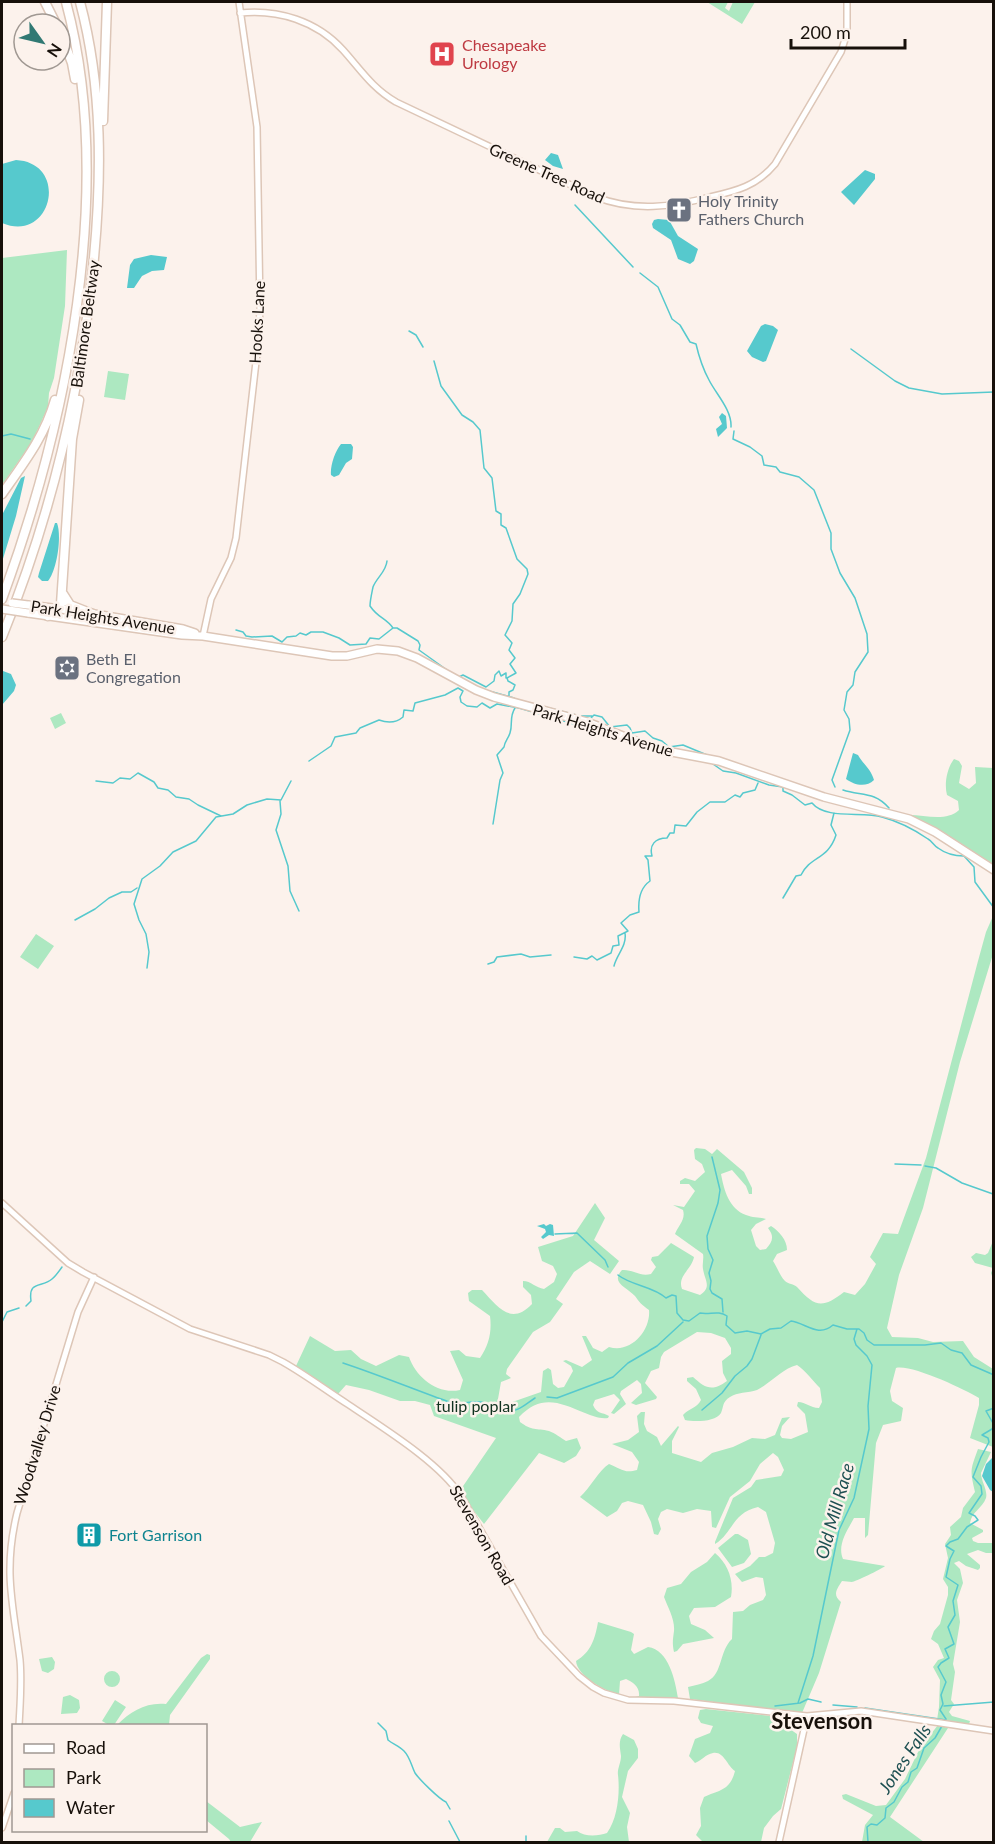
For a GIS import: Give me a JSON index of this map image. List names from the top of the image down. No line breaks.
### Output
{"streets":{"highway":["Baltimore Beltway"],"main road":["Park Heights Avenue"],"street":["Greene Tree Road","Hooks Lane","Woodvalley Drive","Stevenson Road"]},"crossings":[["Greene Tree Road","Hooks Lane"],["Hooks Lane","Park Heights Avenue"],["Baltimore Beltway","Park Heights Avenue"],["Woodvalley Drive","Stevenson Road"]],"districts":["Stevenson"],"water":["Old Mill Race","Jones Falls"],"parks":["tulip poplar"],"places":{"hospital":["Chesapeake Urology"],"church":["Holy Trinity Fathers Church"],"synagogue":["Beth El Congregation"],"building":["Fort Garrison"]},"legend":["Road","Park","Water"],"scale_bar":"200 m","north":"bottom right"}
